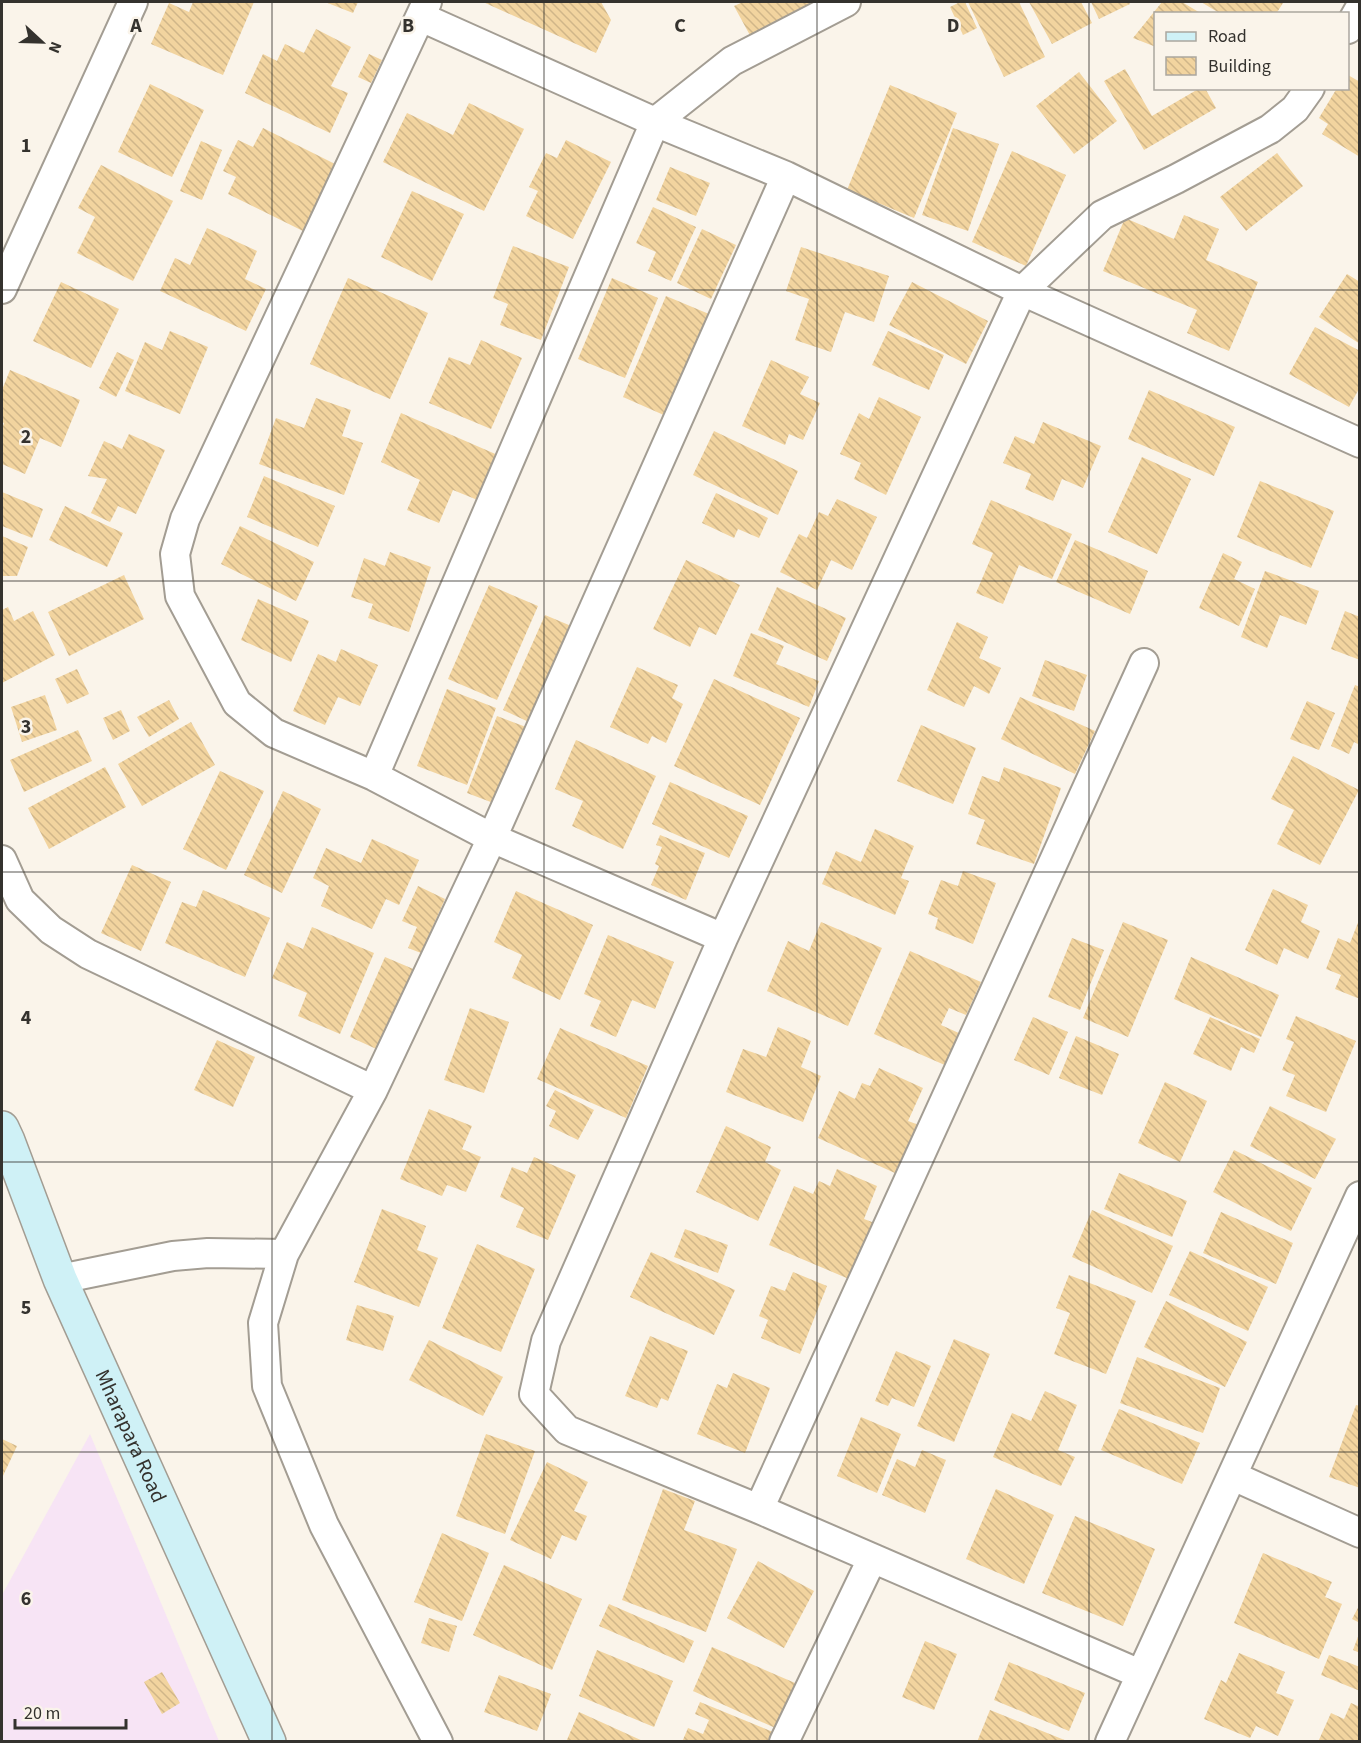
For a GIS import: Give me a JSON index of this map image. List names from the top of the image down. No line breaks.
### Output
{"streets":{"main road":["Mharapara Road"]},"legend":["Road","Building"],"scale_bar":"20 m","north":"right","grid":{"columns":["A","B","C","D"],"rows":["1","2","3","4","5","6"]}}
